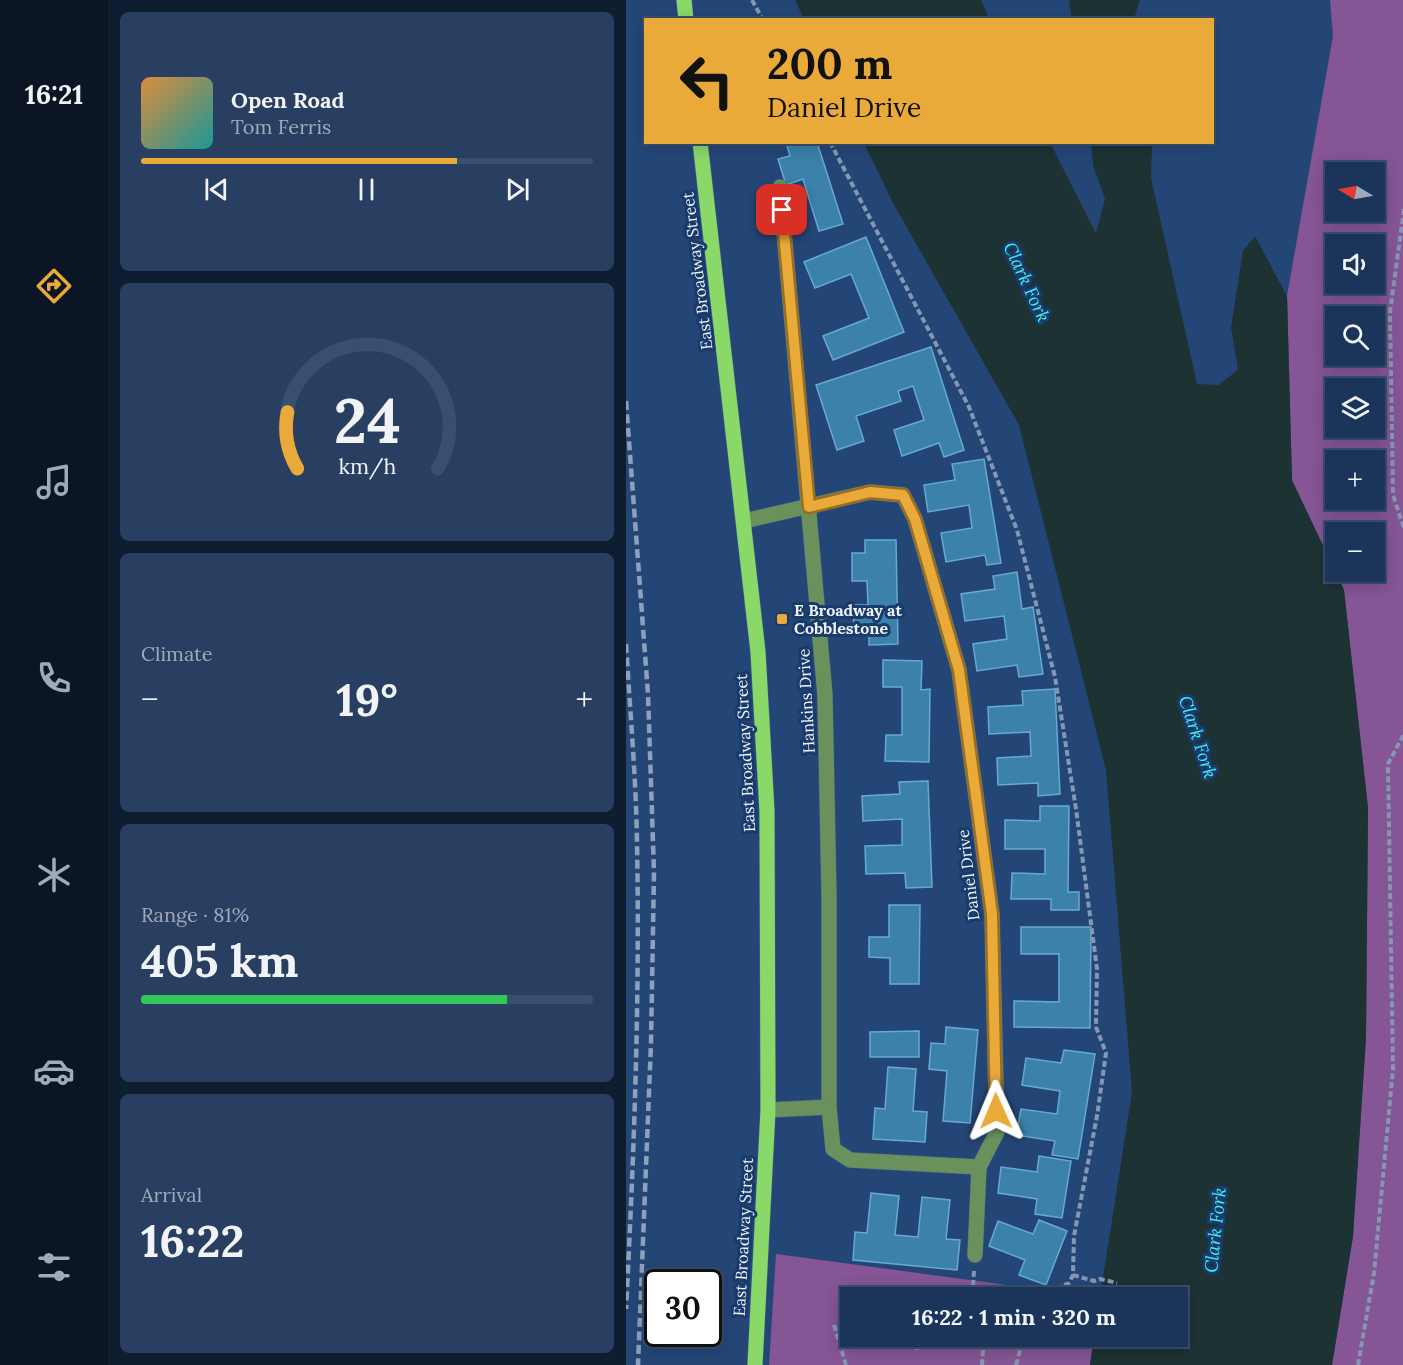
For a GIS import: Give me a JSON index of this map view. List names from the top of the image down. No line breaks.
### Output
{"streets":{"main road":["East Broadway Street"],"street":["Hankins Drive","Daniel Drive"]},"crossings":[["East Broadway Street","Daniel Drive"],["Hankins Drive","Daniel Drive"]],"water":["Clark Fork"],"places":{"transit":["E Broadway at Cobblestone"]},"north":"left","page":{"tabs":"16:21","turn":["200 m","Daniel Drive"],"song":["Open Road","Tom Ferris"],"map_buttons":["+","−"],"tile":["Climate",["Range · 81%","405 km"],["Arrival","16:22"]],"heat":["−","19°","+"],"limit":"30","trip":"16:22 · 1 min · 320 m","gauge":["24","km/h"]}}
